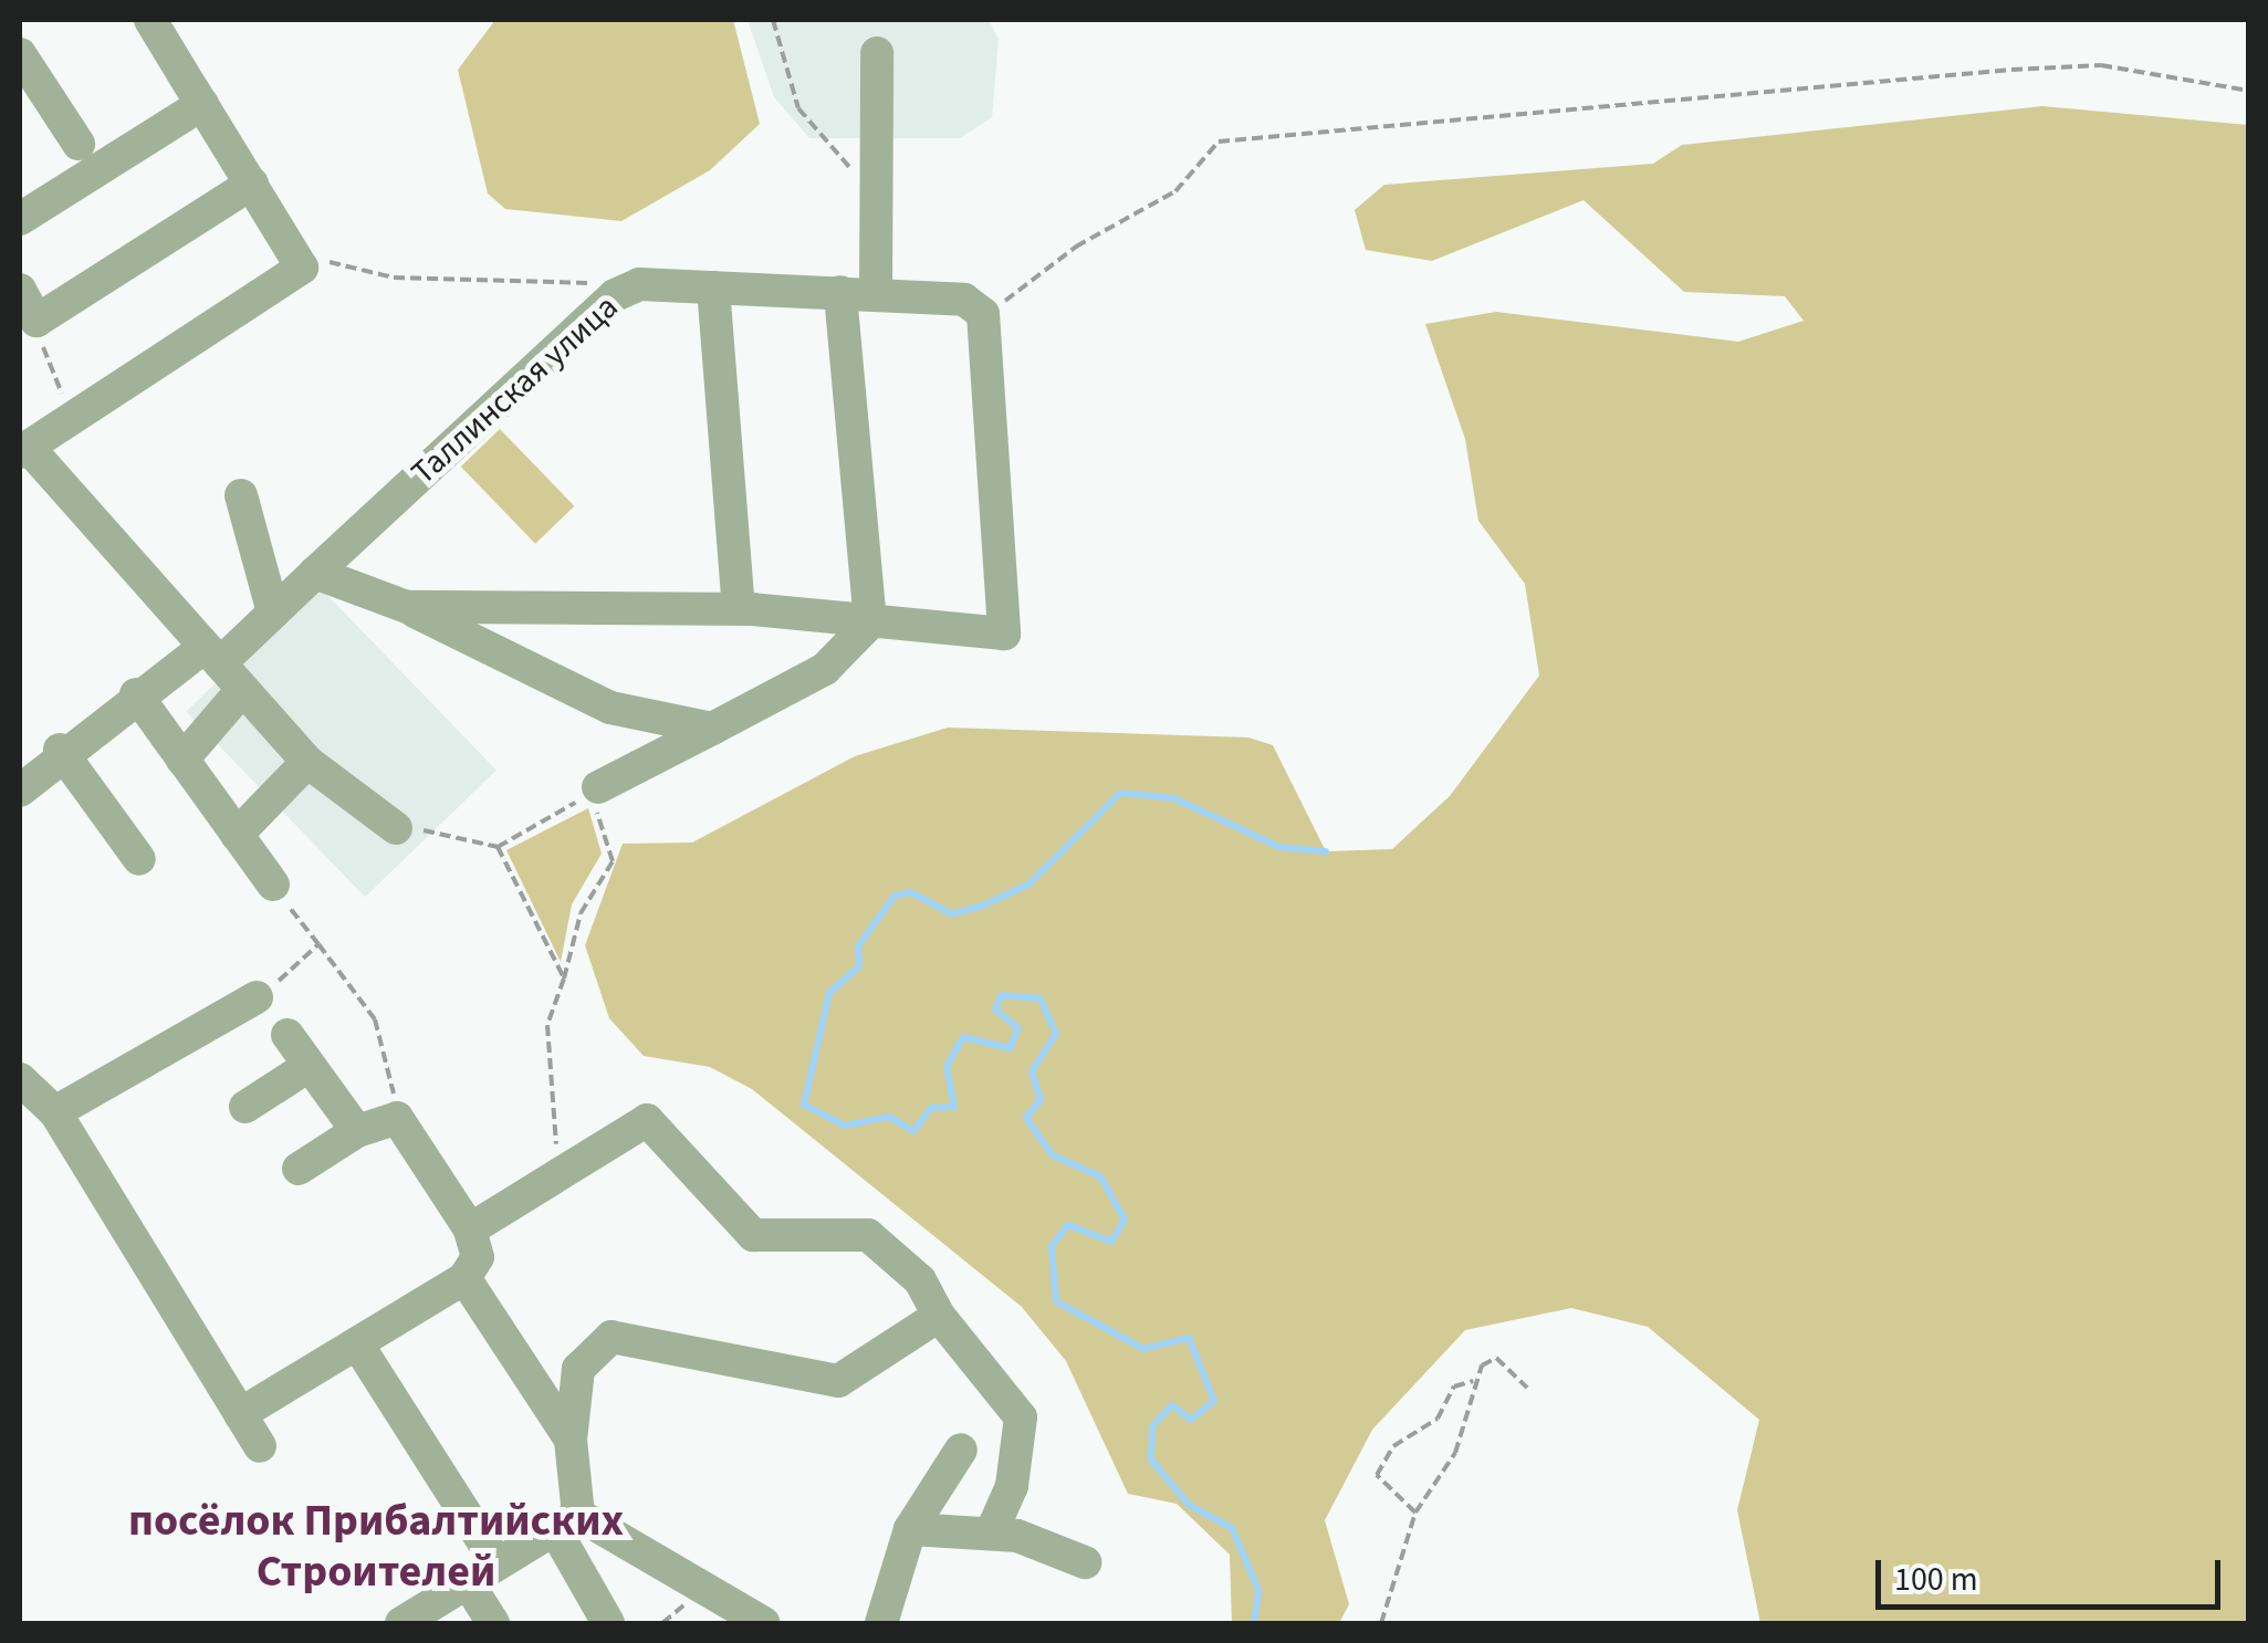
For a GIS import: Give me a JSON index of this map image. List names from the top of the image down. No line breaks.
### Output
{"streets":{"street":["Таллинская улица"]},"districts":["посёлок Прибалтийских Строителей"],"scale_bar":"100 m"}
